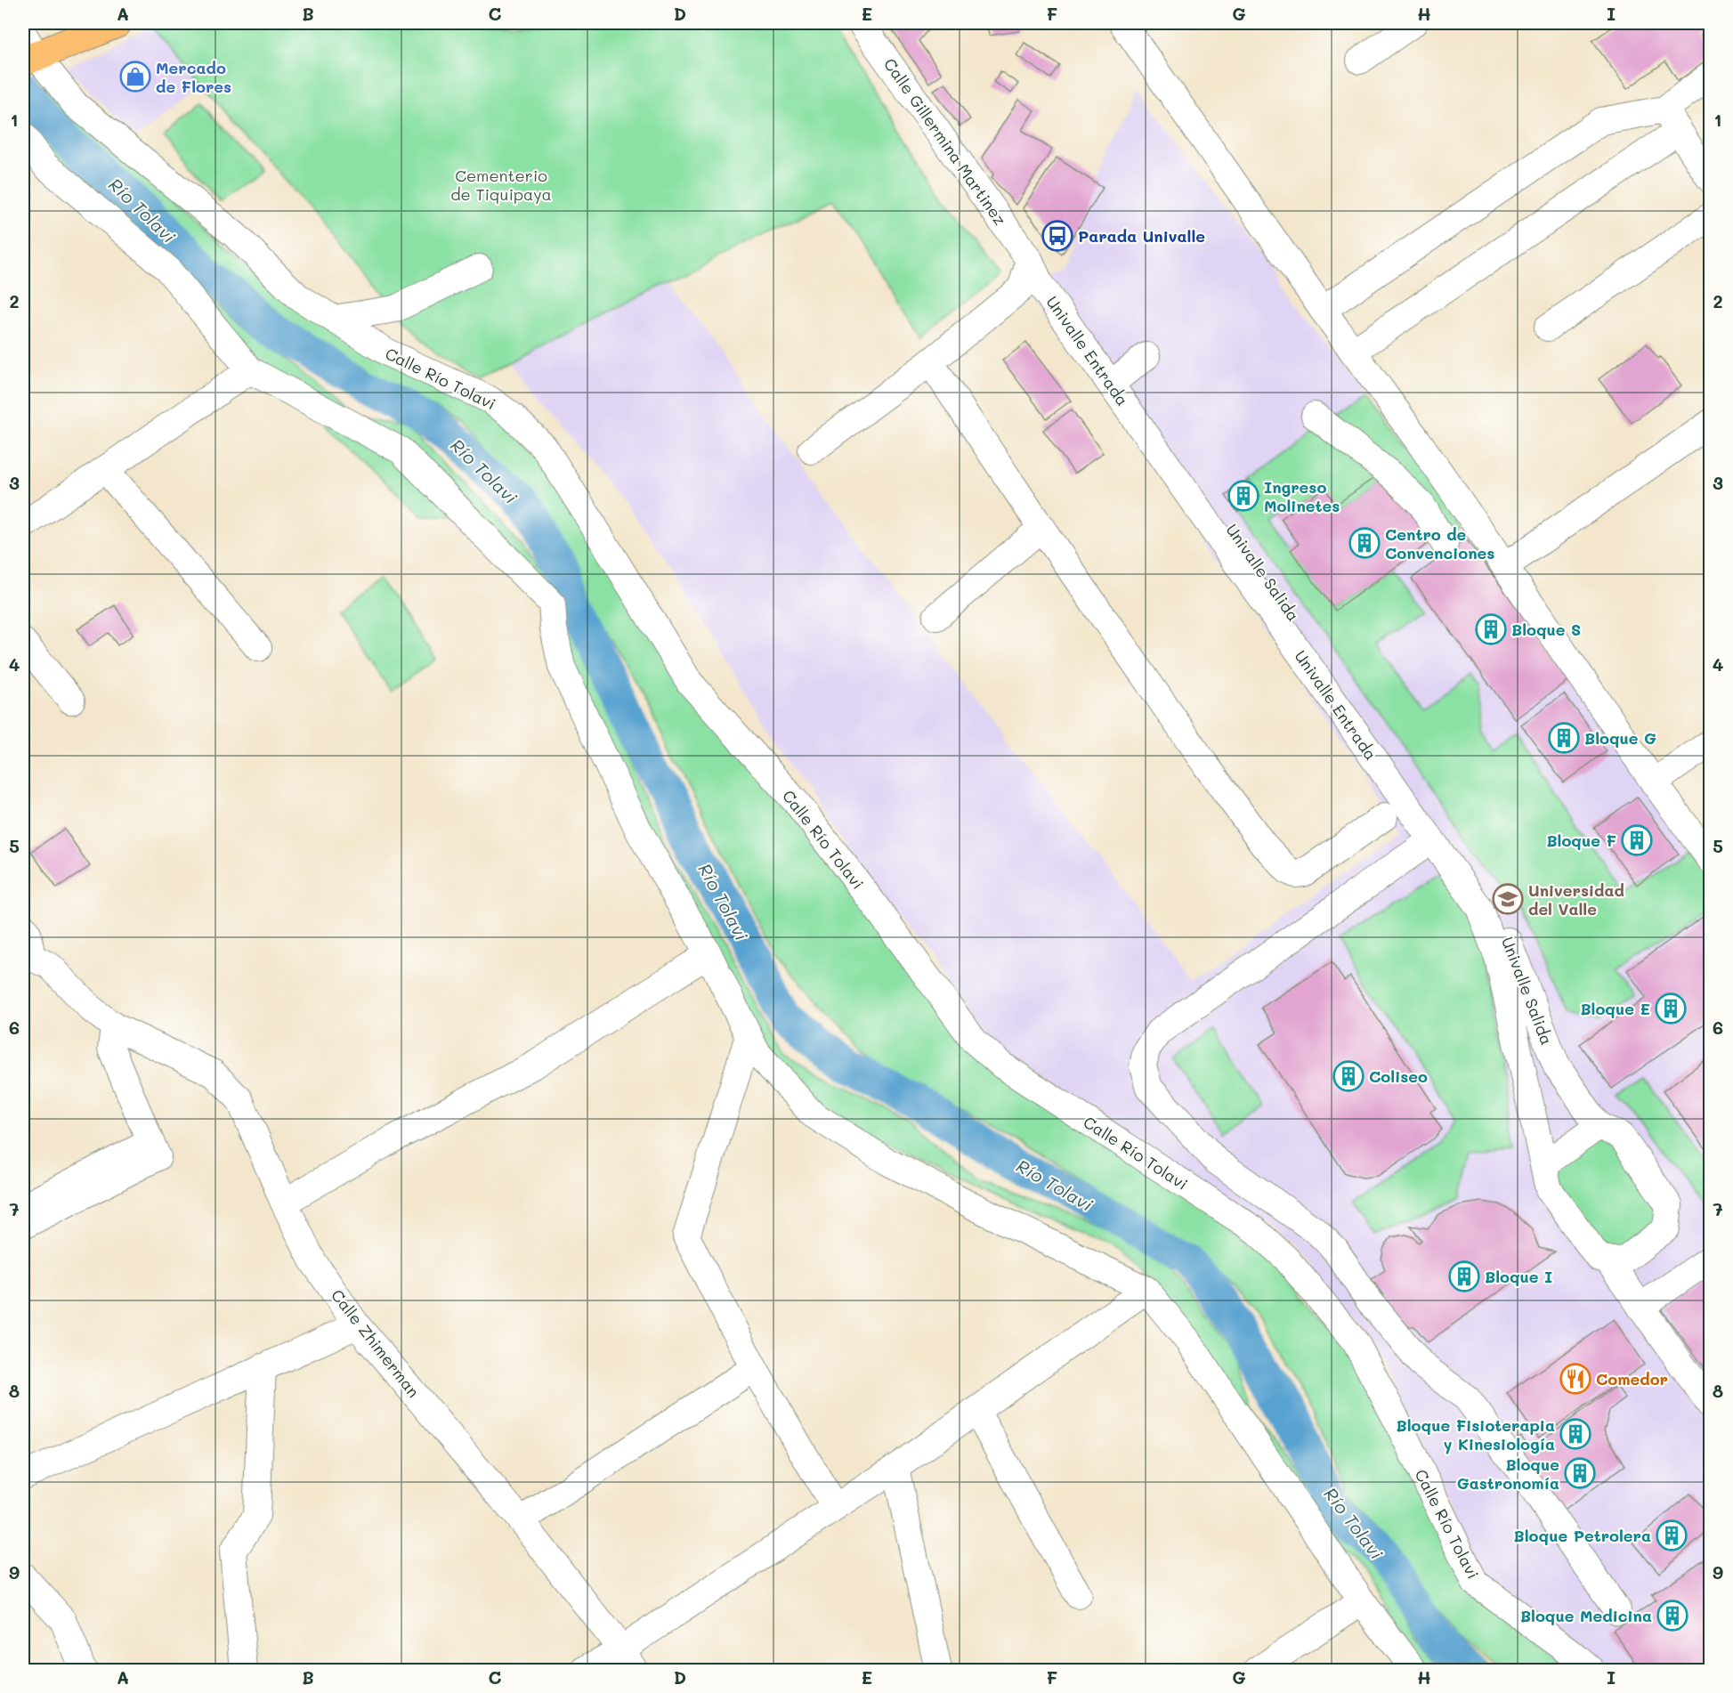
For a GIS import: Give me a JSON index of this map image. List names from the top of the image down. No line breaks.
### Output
{"streets":{"street":["Calle Gillermina Martinez","Univalle Entrada","Calle Río Tolavi","Univalle Salida","Calle Zhimerman"]},"crossings":[["Calle Gillermina Martinez","Univalle Entrada"],["Univalle Entrada","Univalle Salida"]],"water":["Río Tolavi"],"parks":["Cementerio de Tiquipaya"],"places":{"shop":["Mercado de Flores"],"bus stop":["Parada Univalle"],"building":["Ingreso Molinetes","Centro de Convenciones","Bloque S","Bloque G","Bloque F","Bloque E","Coliseo","Bloque I","Bloque Fisioterapia y Kinesiología","Bloque Gastronomía","Bloque Petrolera","Bloque Medicina"],"school or university":["Universidad del Valle"],"restaurant":["Comedor"]},"grid":{"columns":["A","B","C","D","E","F","G","H","I"],"rows":["1","2","3","4","5","6","7","8","9"]}}
